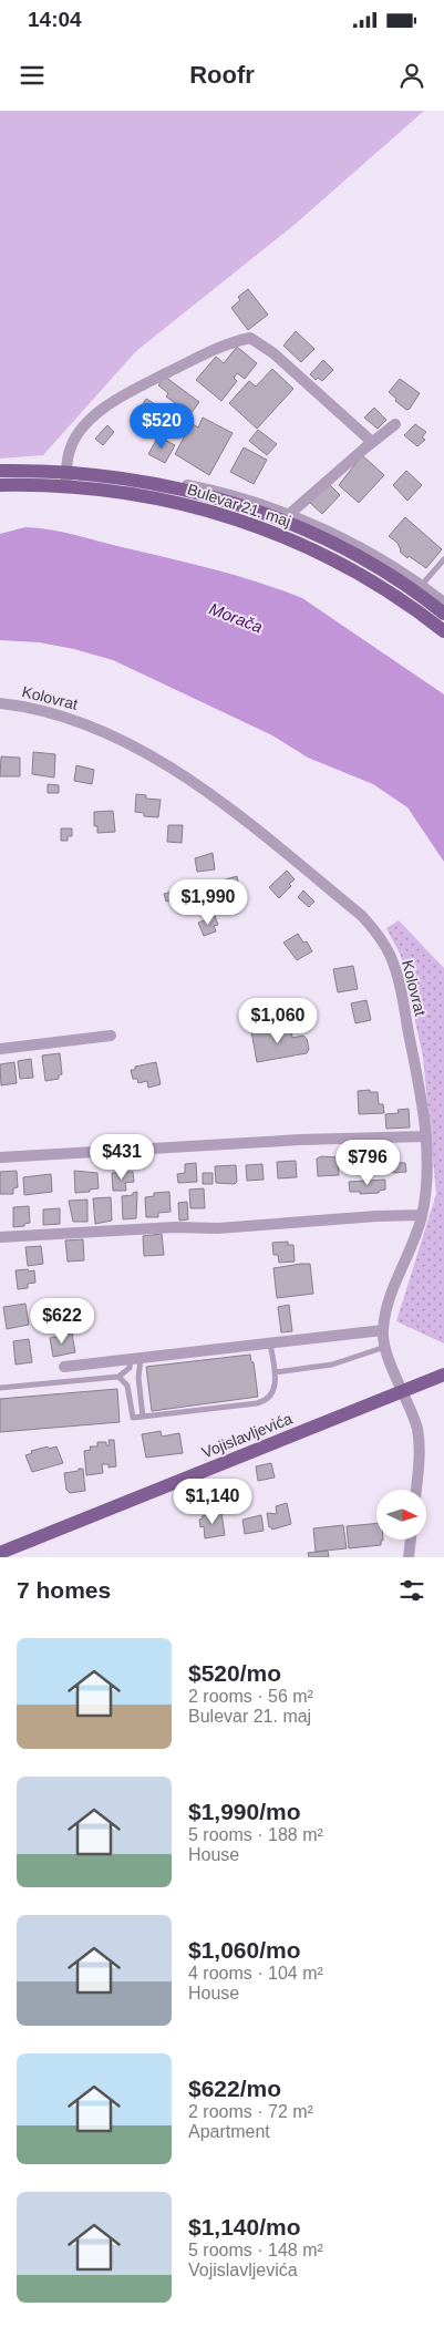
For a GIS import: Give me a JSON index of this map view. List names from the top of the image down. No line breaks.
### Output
{"streets":{"main road":["Bulevar 21. maj","Vojislavljevića"],"street":["Kolovrat"]},"crossings":[["Kolovrat","Vojislavljevića"]],"water":["Morača"],"north":"right","page":{"status":"14:04","header":"Roofr","price":["$520","$1,990","$1,060","$431","$796","$622","$1,140"],"heading":"7 homes","list":[{"name":"$520/mo","note":"2 rooms · 56 m² · Bulevar 21. maj"},{"name":"$1,990/mo","note":"5 rooms · 188 m² · House"},{"name":"$1,060/mo","note":"4 rooms · 104 m² · House"},{"name":"$622/mo","note":"2 rooms · 72 m² · Apartment"},{"name":"$1,140/mo","note":"5 rooms · 148 m² · Vojislavljevića"}]}}
